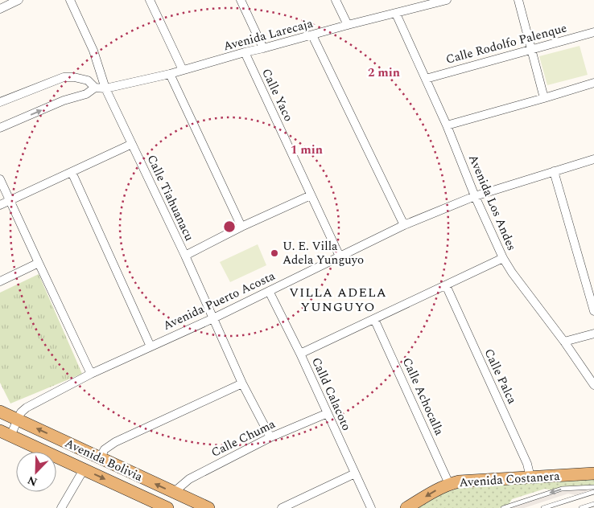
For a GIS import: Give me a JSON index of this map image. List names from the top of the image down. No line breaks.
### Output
{"streets":{"main road":["Avenida Bolivia","Avenida Costanera"],"street":["Avenida Larecaja","Calle Rodolfo Palenque","Calle Yaco","Calle Tiahuanacu","Avenida Los Andes","Avenida Puerto Acosta","Calle Palca","Calld Calacoto","Calle Achocalla","Calle Chuma"]},"crossings":[["Avenida Larecaja","Calle Yaco"],["Avenida Larecaja","Calle Tiahuanacu"],["Avenida Larecaja","Avenida Los Andes"],["Calle Rodolfo Palenque","Avenida Los Andes"],["Calle Yaco","Avenida Puerto Acosta"],["Calle Tiahuanacu","Avenida Puerto Acosta"],["Calle Tiahuanacu","Calle Chuma"],["Avenida Los Andes","Avenida Puerto Acosta"],["Avenida Puerto Acosta","Calld Calacoto"],["Avenida Puerto Acosta","Avenida Bolivia"],["Calle Palca","Avenida Costanera"],["Calld Calacoto","Calle Chuma"],["Calle Achocalla","Avenida Costanera"],["Calle Chuma","Avenida Bolivia"]],"districts":["VILLA ADELA YUNGUYO"],"places":["U. E. Villa Adela Yunguyo"],"north":"bottom left","rings":["2 min","1 min"]}
